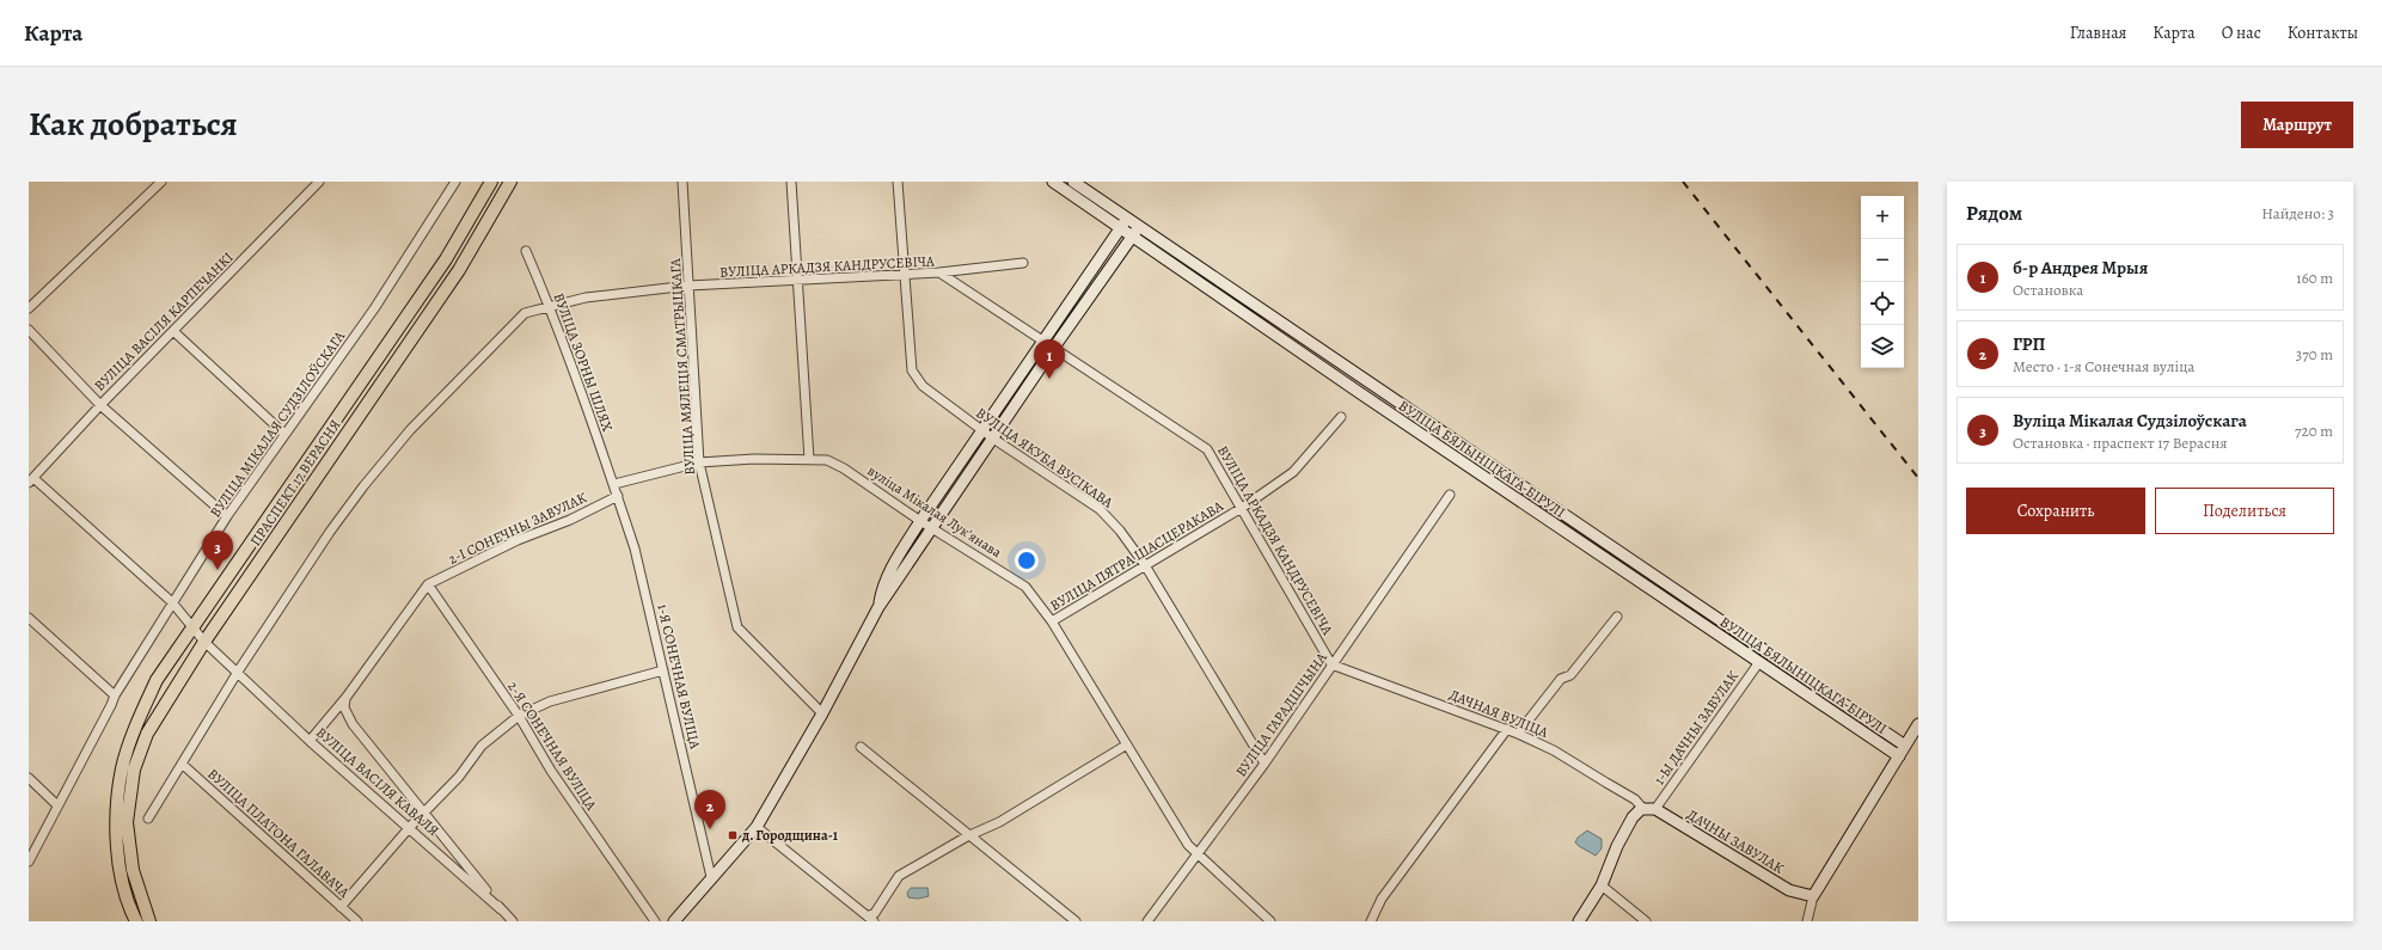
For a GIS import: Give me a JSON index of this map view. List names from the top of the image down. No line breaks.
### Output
{"streets":{"main road":["ВУЛІЦА БЯЛЫНІЦКАГА-БІРУЛІ","ПРАСПЕКТ 17 ВЕРАСНЯ","ДАЧНЫ ЗАВУЛАК"],"street":["ВУЛІЦА АРКАДЗЯ КАНДРУСЕВІЧА","ВУЛІЦА ВАСІЛЯ КАРПЕЧАНКІ","ВУЛІЦА ЗОРНЫ ШЛЯХ","ВУЛІЦА МЯЛЕЦІЯ СМАТРЫЦКАГА","ВУЛІЦА МІКАЛАЯ СУДЗІЛОЎСКАГА","ВУЛІЦА ЯКУБА ВУСІКАВА","вуліца Мікалая Лукʼянава","2-І СОНЕЧНЫ ЗАВУЛАК","ВУЛІЦА ПЯТРА ШАСЦЕРАКАВА","1-Я СОНЕЧНАЯ ВУЛІЦА","ДАЧНАЯ ВУЛІЦА","ВУЛІЦА ГАРАДШЧЫНА","1-Ы ДАЧНЫ ЗАВУЛАК","2-Я СОНЕЧНАЯ ВУЛІЦА","ВУЛІЦА ВАСІЛЯ КАВАЛЯ","ВУЛІЦА ПЛАТОНА ГАЛАВАЧА"]},"crossings":[["ВУЛІЦА АРКАДЗЯ КАНДРУСЕВІЧА","ВУЛІЦА ЗОРНЫ ШЛЯХ"],["ВУЛІЦА АРКАДЗЯ КАНДРУСЕВІЧА","ВУЛІЦА МЯЛЕЦІЯ СМАТРЫЦКАГА"],["ВУЛІЦА АРКАДЗЯ КАНДРУСЕВІЧА","ВУЛІЦА ЯКУБА ВУСІКАВА"],["ВУЛІЦА АРКАДЗЯ КАНДРУСЕВІЧА","ВУЛІЦА ПЯТРА ШАСЦЕРАКАВА"],["ВУЛІЦА АРКАДЗЯ КАНДРУСЕВІЧА","ДАЧНАЯ ВУЛІЦА"],["ВУЛІЦА АРКАДЗЯ КАНДРУСЕВІЧА","ВУЛІЦА ГАРАДШЧЫНА"],["ВУЛІЦА ВАСІЛЯ КАРПЕЧАНКІ","ВУЛІЦА ВАСІЛЯ КАВАЛЯ"],["ВУЛІЦА ЗОРНЫ ШЛЯХ","вуліца Мікалая Лукʼянава"],["ВУЛІЦА ЗОРНЫ ШЛЯХ","1-Я СОНЕЧНАЯ ВУЛІЦА"],["ВУЛІЦА МЯЛЕЦІЯ СМАТРЫЦКАГА","вуліца Мікалая Лукʼянава"],["ВУЛІЦА МІКАЛАЯ СУДЗІЛОЎСКАГА","ВУЛІЦА ВАСІЛЯ КАВАЛЯ"],["ВУЛІЦА ЯКУБА ВУСІКАВА","ВУЛІЦА ПЯТРА ШАСЦЕРАКАВА"],["ВУЛІЦА ЯКУБА ВУСІКАВА","ВУЛІЦА ГАРАДШЧЫНА"],["ВУЛІЦА БЯЛЫНІЦКАГА-БІРУЛІ","1-Ы ДАЧНЫ ЗАВУЛАК"],["ПРАСПЕКТ 17 ВЕРАСНЯ","ВУЛІЦА ВАСІЛЯ КАВАЛЯ"],["вуліца Мікалая Лукʼянава","ВУЛІЦА ПЯТРА ШАСЦЕРАКАВА"],["вуліца Мікалая Лукʼянава","1-Я СОНЕЧНАЯ ВУЛІЦА"],["вуліца Мікалая Лукʼянава","ВУЛІЦА ГАРАДШЧЫНА"],["2-І СОНЕЧНЫ ЗАВУЛАК","1-Я СОНЕЧНАЯ ВУЛІЦА"],["2-І СОНЕЧНЫ ЗАВУЛАК","2-Я СОНЕЧНАЯ ВУЛІЦА"],["ДАЧНАЯ ВУЛІЦА","ВУЛІЦА ГАРАДШЧЫНА"],["1-Ы ДАЧНЫ ЗАВУЛАК","ДАЧНЫ ЗАВУЛАК"]],"places":{"transit":["д. Городщина-1"]},"page":{"header":"Карта","nav":["Главная","Карта","О нас","Контакты"],"title":"Как добраться","buttons":["Маршрут",["Сохранить","Поделиться"]],"heading":["Рядом","Найдено: 3"],"map_buttons":["+","−"],"list":[{"mark":"1","name":"б-р Андрея Мрыя","note":"Остановка","value":"160 m"},{"mark":"2","name":"ГРП","note":"Место · 1-я Сонечная вуліца","value":"370 m"},{"mark":"3","name":"Вуліца Мікалая Судзілоўскага","note":"Остановка · праспект 17 Верасня","value":"720 m"}],"pins":["1","3","2"]}}
